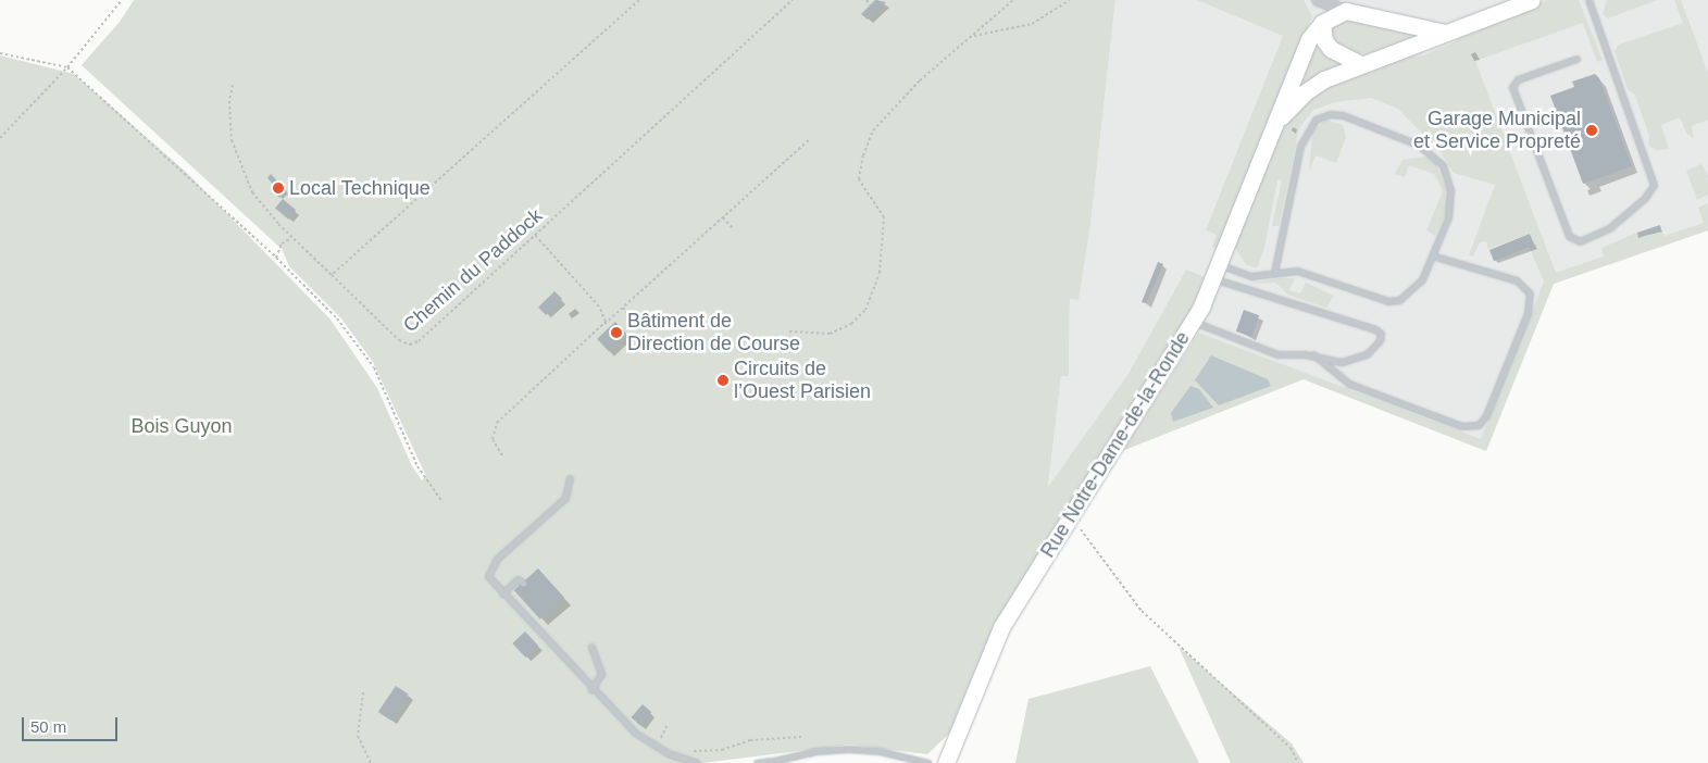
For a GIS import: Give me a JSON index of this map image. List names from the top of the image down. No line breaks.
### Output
{"streets":{"main road":["Rue Notre-Dame-de-la-Ronde"],"path":["Chemin du Paddock"]},"parks":["Bois Guyon"],"places":["Garage Municipal et Service Propreté","Local Technique","Bâtiment de Direction de Course","Circuits de l’Ouest Parisien"],"scale_bar":"50 m"}
